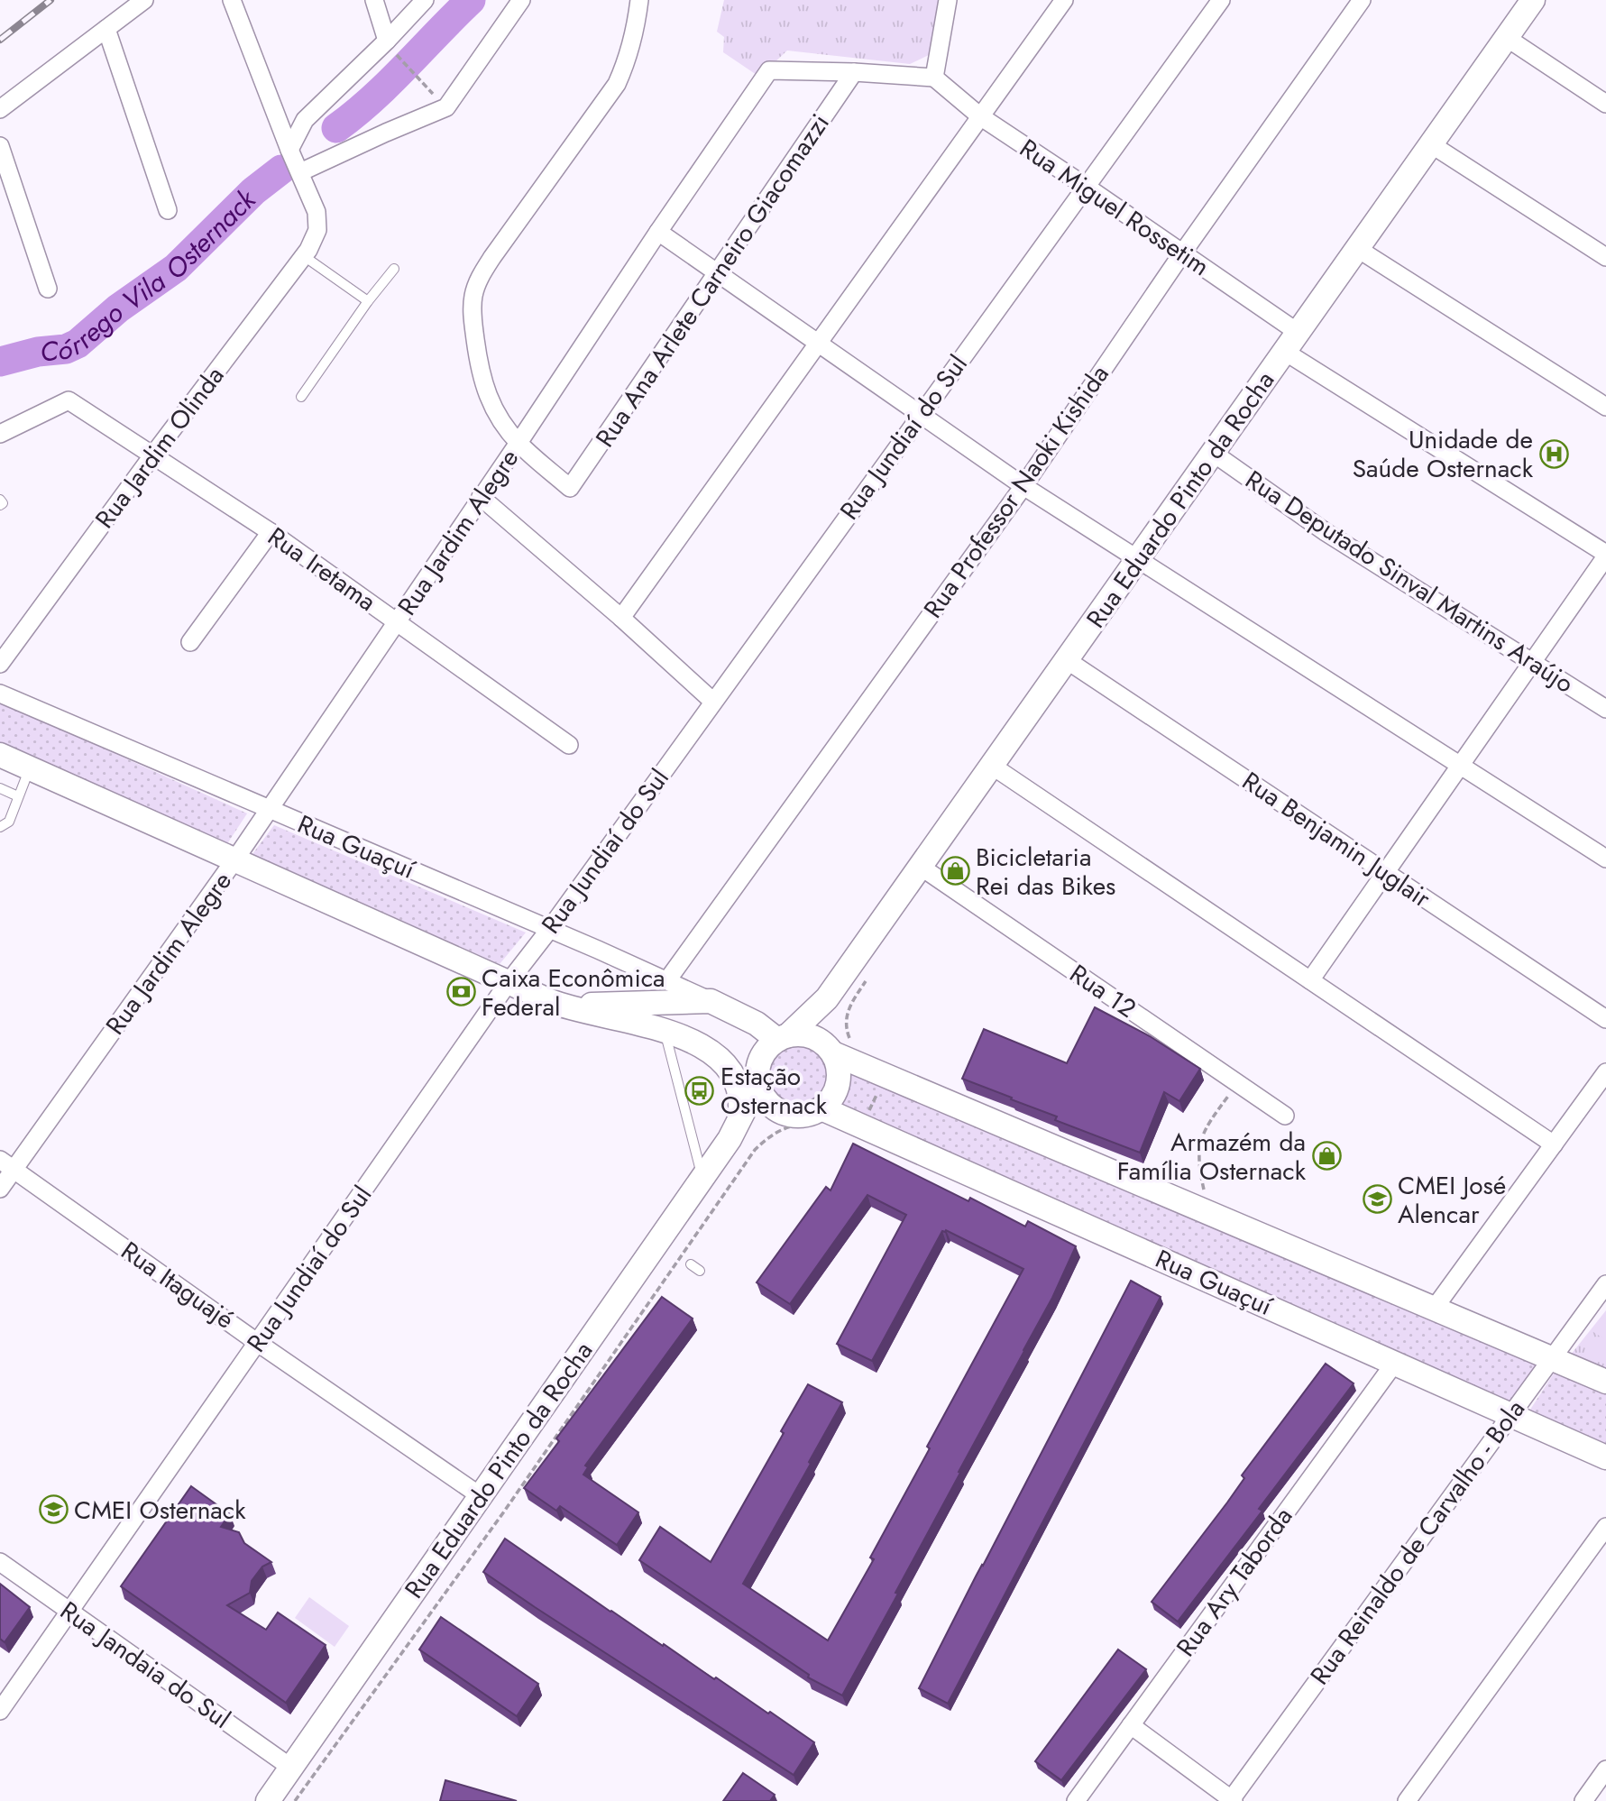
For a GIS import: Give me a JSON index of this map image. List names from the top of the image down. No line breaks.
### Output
{"streets":{"main road":["Rua Eduardo Pinto da Rocha","Rua Guaçuí"],"street":["Rua Miguel Rossetim","Rua Ana Arlete Carneiro Giacomazzi","Rua Jundiaí do Sul","Rua Jardim Olinda","Rua Professor Naoki Kishida","Rua Jardim Alegre","Rua Iretama","Rua Deputado Sinval Martins Araújo","Rua Benjamin Juglair","Rua 12","Rua Itaguajé","Rua Reinaldo de Carvalho - Bola","Rua Ary Taborda","Rua Jandaia do Sul"]},"crossings":[["Rua Miguel Rossetim","Rua Jundiaí do Sul"],["Rua Miguel Rossetim","Rua Professor Naoki Kishida"],["Rua Miguel Rossetim","Rua Eduardo Pinto da Rocha"],["Rua Miguel Rossetim","Rua Jardim Alegre"],["Rua Ana Arlete Carneiro Giacomazzi","Rua Jardim Alegre"],["Rua Jundiaí do Sul","Rua Guaçuí"],["Rua Jundiaí do Sul","Rua Itaguajé"],["Rua Jundiaí do Sul","Rua Jandaia do Sul"],["Rua Jardim Olinda","Rua Iretama"],["Rua Professor Naoki Kishida","Rua Guaçuí"],["Rua Eduardo Pinto da Rocha","Rua Deputado Sinval Martins Araújo"],["Rua Eduardo Pinto da Rocha","Rua Benjamin Juglair"],["Rua Eduardo Pinto da Rocha","Rua Guaçuí"],["Rua Eduardo Pinto da Rocha","Rua 12"],["Rua Eduardo Pinto da Rocha","Rua Itaguajé"],["Rua Eduardo Pinto da Rocha","Rua Jandaia do Sul"],["Rua Jardim Alegre","Rua Iretama"],["Rua Jardim Alegre","Rua Guaçuí"],["Rua Jardim Alegre","Rua Itaguajé"],["Rua Guaçuí","Rua Reinaldo de Carvalho - Bola"],["Rua Guaçuí","Rua Ary Taborda"]],"water":["Córrego Vila Osternack"],"places":{"hospital":["Unidade de Saúde Osternack"],"shop":["Bicicletaria Rei das Bikes","Armazém da Família Osternack"],"bank":["Caixa Econômica Federal"],"bus stop":["Estação Osternack"],"school or university":["CMEI José Alencar","CMEI Osternack"]}}
